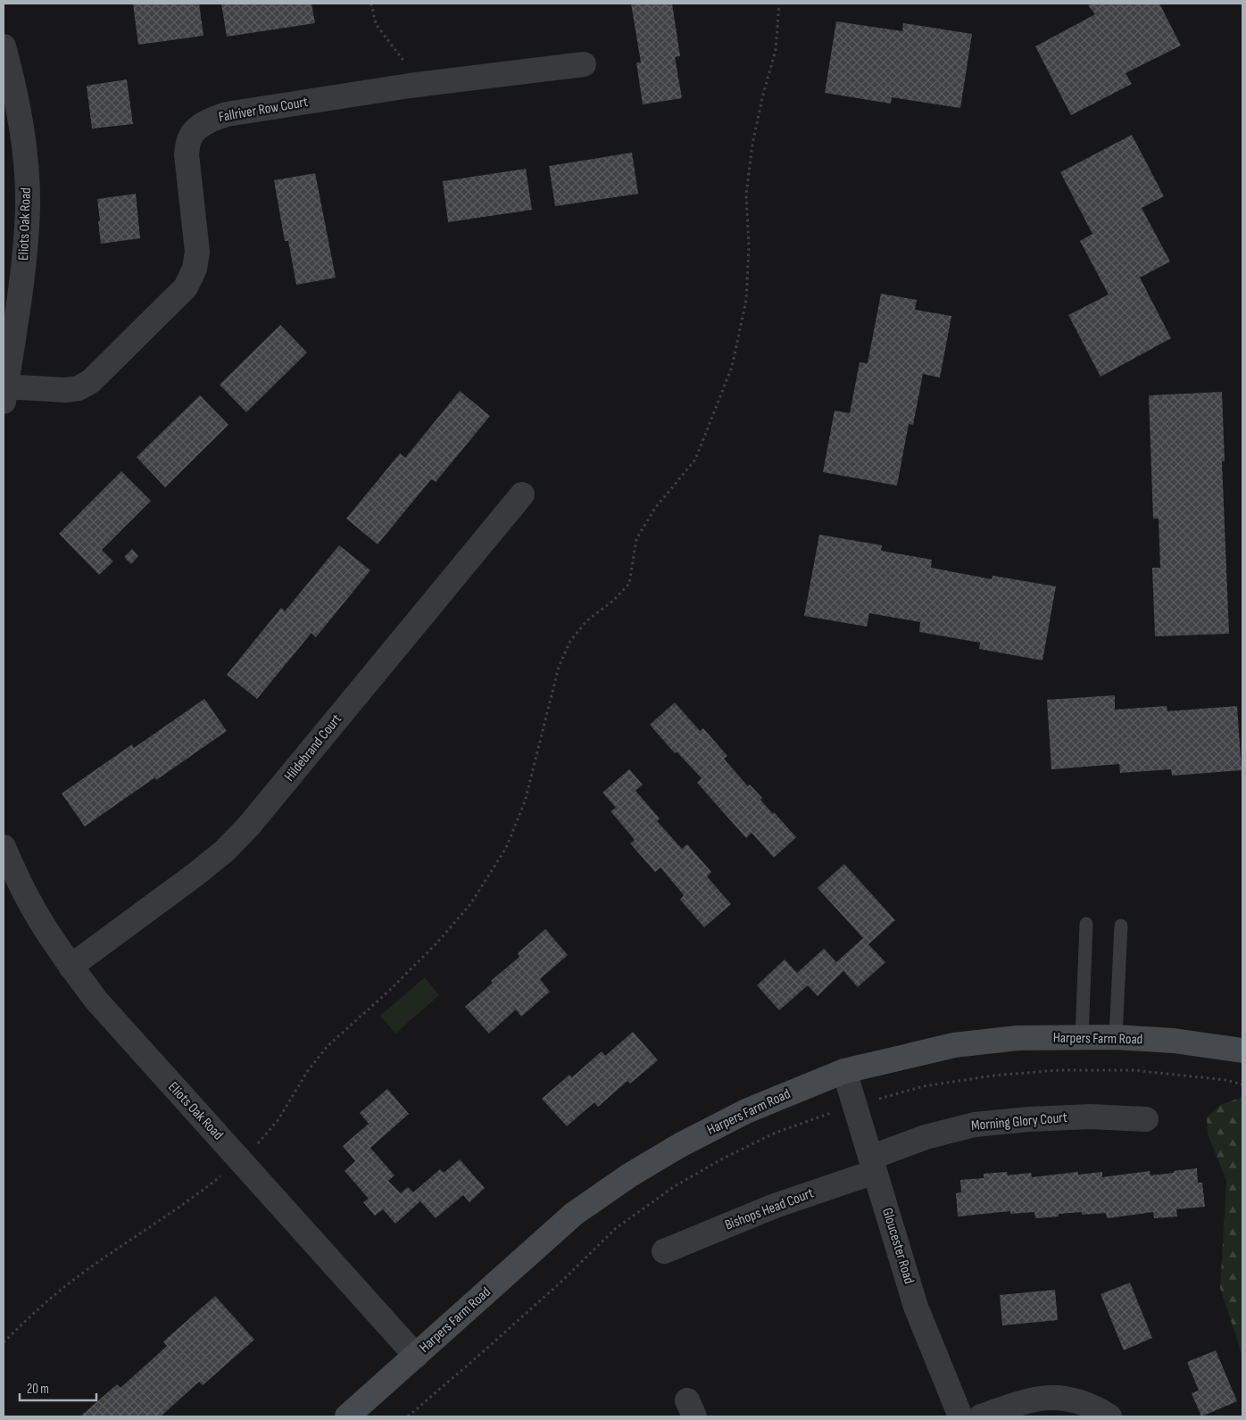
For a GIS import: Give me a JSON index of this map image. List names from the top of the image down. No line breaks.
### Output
{"streets":{"main road":["Harpers Farm Road"],"street":["Fallriver Row Court","Eliots Oak Road","Hildebrand Court","Morning Glory Court","Bishops Head Court","Gloucester Road"]},"crossings":[["Fallriver Row Court","Eliots Oak Road"],["Eliots Oak Road","Hildebrand Court"],["Eliots Oak Road","Harpers Farm Road"],["Harpers Farm Road","Gloucester Road"],["Morning Glory Court","Bishops Head Court"],["Morning Glory Court","Gloucester Road"],["Bishops Head Court","Gloucester Road"]],"scale_bar":"20 m"}
